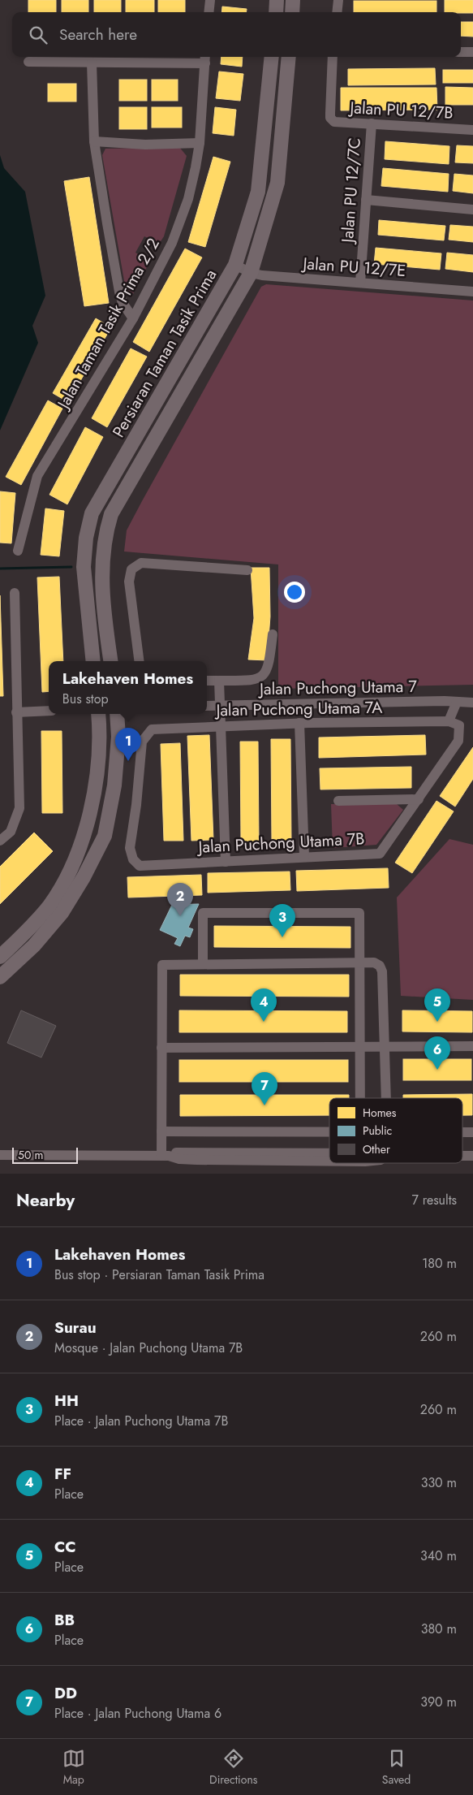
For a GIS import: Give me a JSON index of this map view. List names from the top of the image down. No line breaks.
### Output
{"streets":{"main road":["Persiaran Taman Tasik Prima"],"street":["Jalan PU 12/7B","Jalan PU 12/7C","Jalan PU 12/7E","Jalan Taman Tasik Prima 2/2","Jalan Puchong Utama 7","Jalan Puchong Utama 7A","Jalan Puchong Utama 7B"]},"crossings":[["Jalan PU 12/7B","Jalan PU 12/7C"],["Jalan PU 12/7C","Jalan PU 12/7E"],["Jalan PU 12/7E","Persiaran Taman Tasik Prima"],["Jalan Puchong Utama 7A","Jalan Puchong Utama 7B"]],"legend":["Homes","Public","Other"],"scale_bar":"50 m","page":{"search":"Search here","popup":["Lakehaven Homes","Bus stop"],"pins":["1","2","3","4","5","6","7"],"scale":"50 m","heading":["Nearby","7 results"],"list":[{"mark":"1","name":"Lakehaven Homes","note":"Bus stop · Persiaran Taman Tasik Prima","value":"180 m"},{"mark":"2","name":"Surau","note":"Mosque · Jalan Puchong Utama 7B","value":"260 m"},{"mark":"3","name":"HH","note":"Place · Jalan Puchong Utama 7B","value":"260 m"},{"mark":"4","name":"FF","note":"Place","value":"330 m"},{"mark":"5","name":"CC","note":"Place","value":"340 m"},{"mark":"6","name":"BB","note":"Place","value":"380 m"},{"mark":"7","name":"DD","note":"Place · Jalan Puchong Utama 6","value":"390 m"}],"nav":["Map","Directions","Saved"]}}
